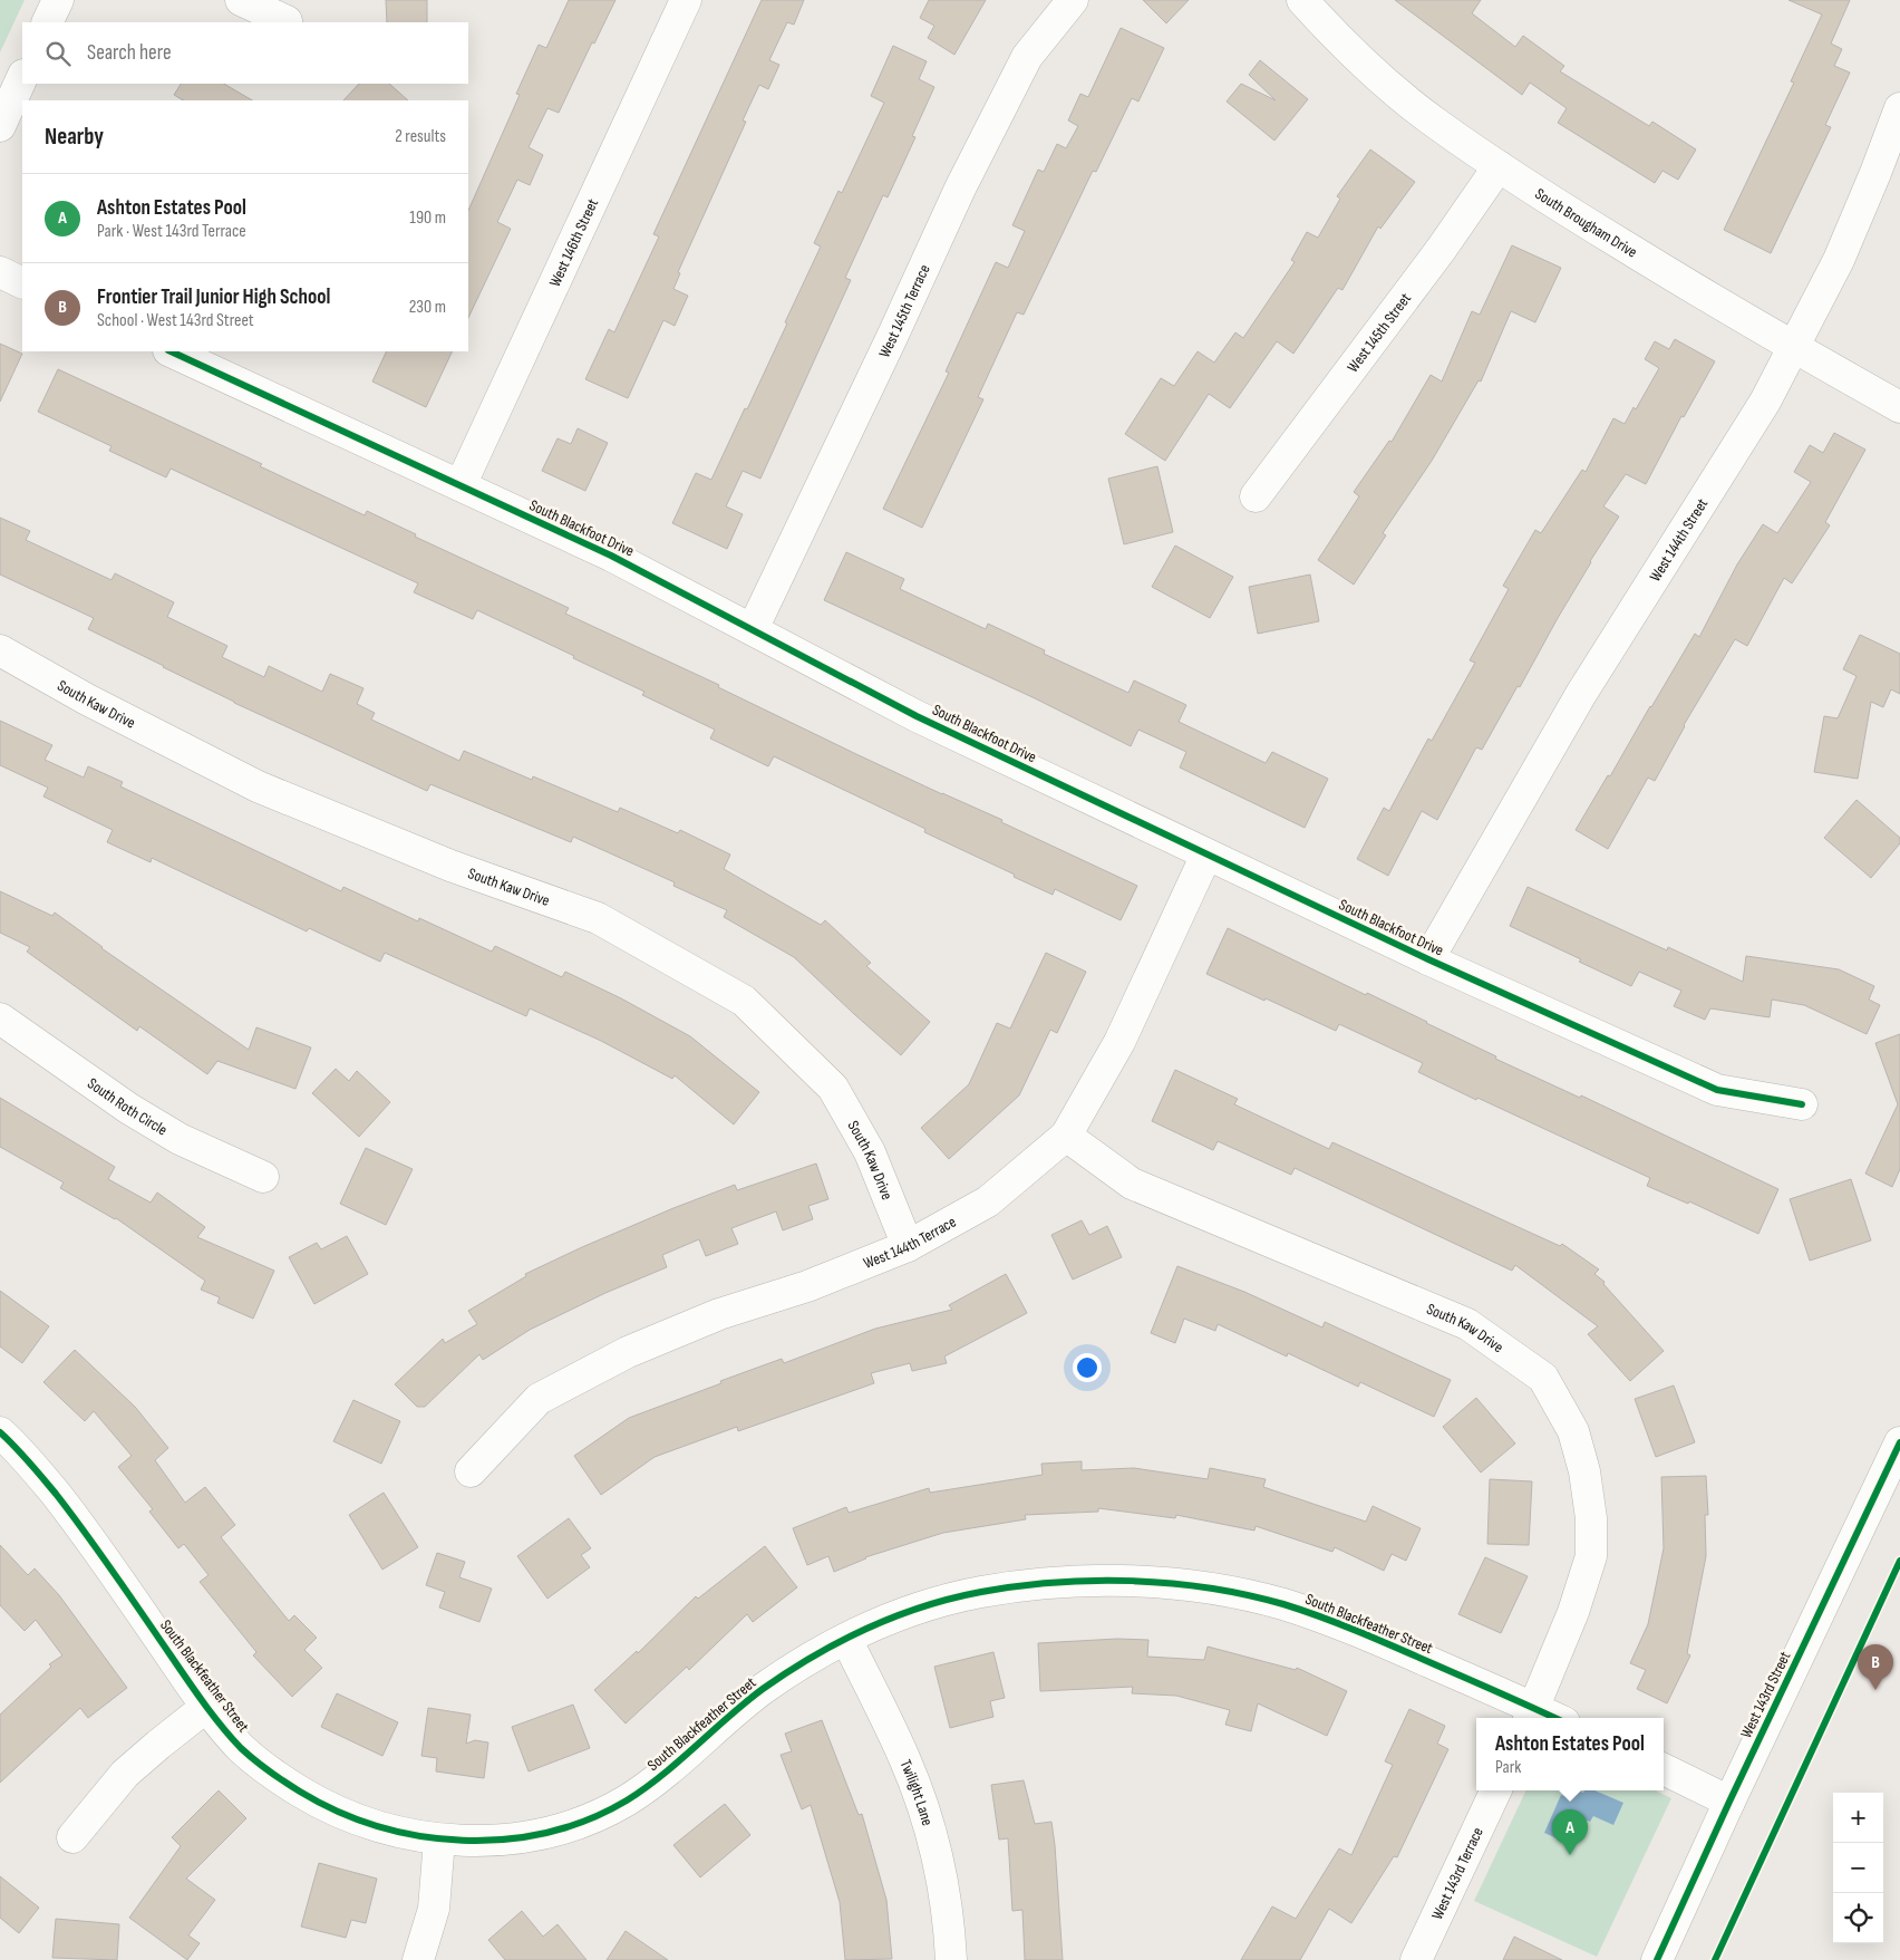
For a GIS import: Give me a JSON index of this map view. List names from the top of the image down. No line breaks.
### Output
{"streets":{"street":["South Brougham Drive","West 146th Street","West 145th Terrace","West 145th Street","South Blackfoot Drive","West 144th Street","South Kaw Drive","South Roth Circle","West 144th Terrace","South Blackfeather Street","West 143rd Street","Twilight Lane","West 143rd Terrace"]},"crossings":[["South Brougham Drive","West 145th Street"],["South Brougham Drive","West 144th Street"],["West 146th Street","South Blackfoot Drive"],["West 145th Terrace","South Blackfoot Drive"],["South Blackfoot Drive","West 144th Street"],["South Blackfoot Drive","West 144th Terrace"],["South Kaw Drive","West 144th Terrace"],["South Kaw Drive","South Blackfeather Street"],["South Blackfeather Street","Twilight Lane"]],"page":{"search":"Search here","heading":["Nearby","2 results"],"list":[{"mark":"A","name":"Ashton Estates Pool","note":"Park · West 143rd Terrace","value":"190 m"},{"mark":"B","name":"Frontier Trail Junior High School","note":"School · West 143rd Street","value":"230 m"}],"pins":["B","A"],"popup":["Ashton Estates Pool","Park"],"map_buttons":["+","−"]}}
